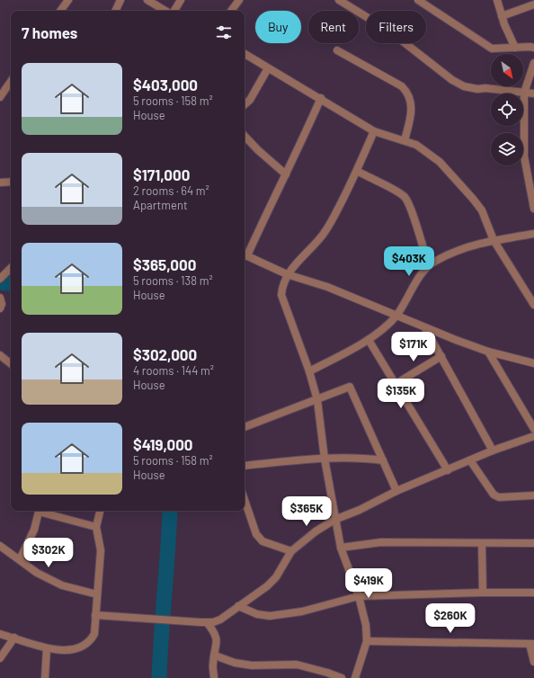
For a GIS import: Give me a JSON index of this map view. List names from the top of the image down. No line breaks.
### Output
{"north":"bottom right","page":{"chip":["Buy","Rent","Filters"],"heading":"7 homes","list":[{"name":"$403,000","note":"5 rooms · 158 m² · House"},{"name":"$171,000","note":"2 rooms · 64 m² · Apartment"},{"name":"$365,000","note":"5 rooms · 138 m² · House"},{"name":"$302,000","note":"4 rooms · 144 m² · House"},{"name":"$419,000","note":"5 rooms · 158 m² · House"}],"price":["$403K","$171K","$135K","$365K","$302K","$419K","$260K"]}}
